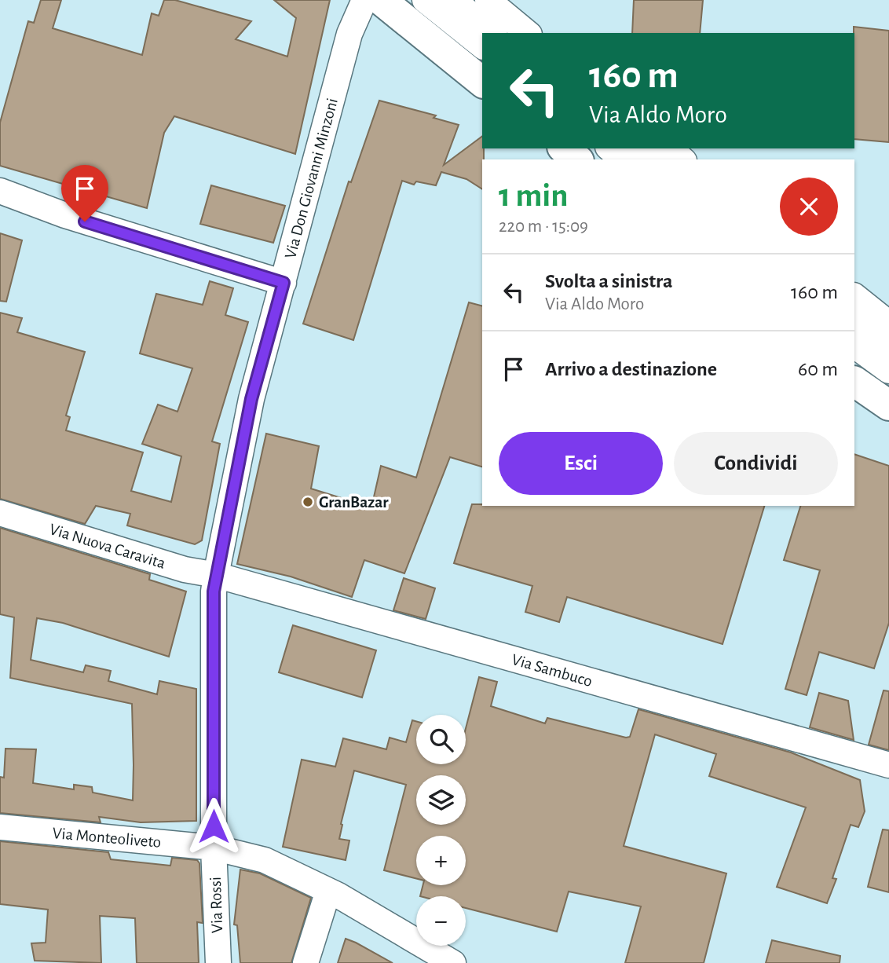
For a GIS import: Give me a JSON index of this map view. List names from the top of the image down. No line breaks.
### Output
{"streets":{"street":["Via Don Giovanni Minzoni","Via Nuova Caravita","Via Sambuco","Via Monteoliveto","Via Rossi"]},"crossings":[["Via Don Giovanni Minzoni","Via Nuova Caravita"],["Via Don Giovanni Minzoni","Via Sambuco"],["Via Don Giovanni Minzoni","Via Monteoliveto"],["Via Don Giovanni Minzoni","Via Rossi"],["Via Nuova Caravita","Via Sambuco"],["Via Monteoliveto","Via Rossi"]],"places":["GranBazar"],"page":{"turn":["160 m","Via Aldo Moro"],"heading":["1 min","220 m · 15:09"],"list":[{"name":"Svolta a sinistra","note":"Via Aldo Moro","value":"160 m"},{"name":"Arrivo a destinazione","value":"60 m"}],"buttons":["Esci","Condividi"],"map_buttons":["+","−"]}}
